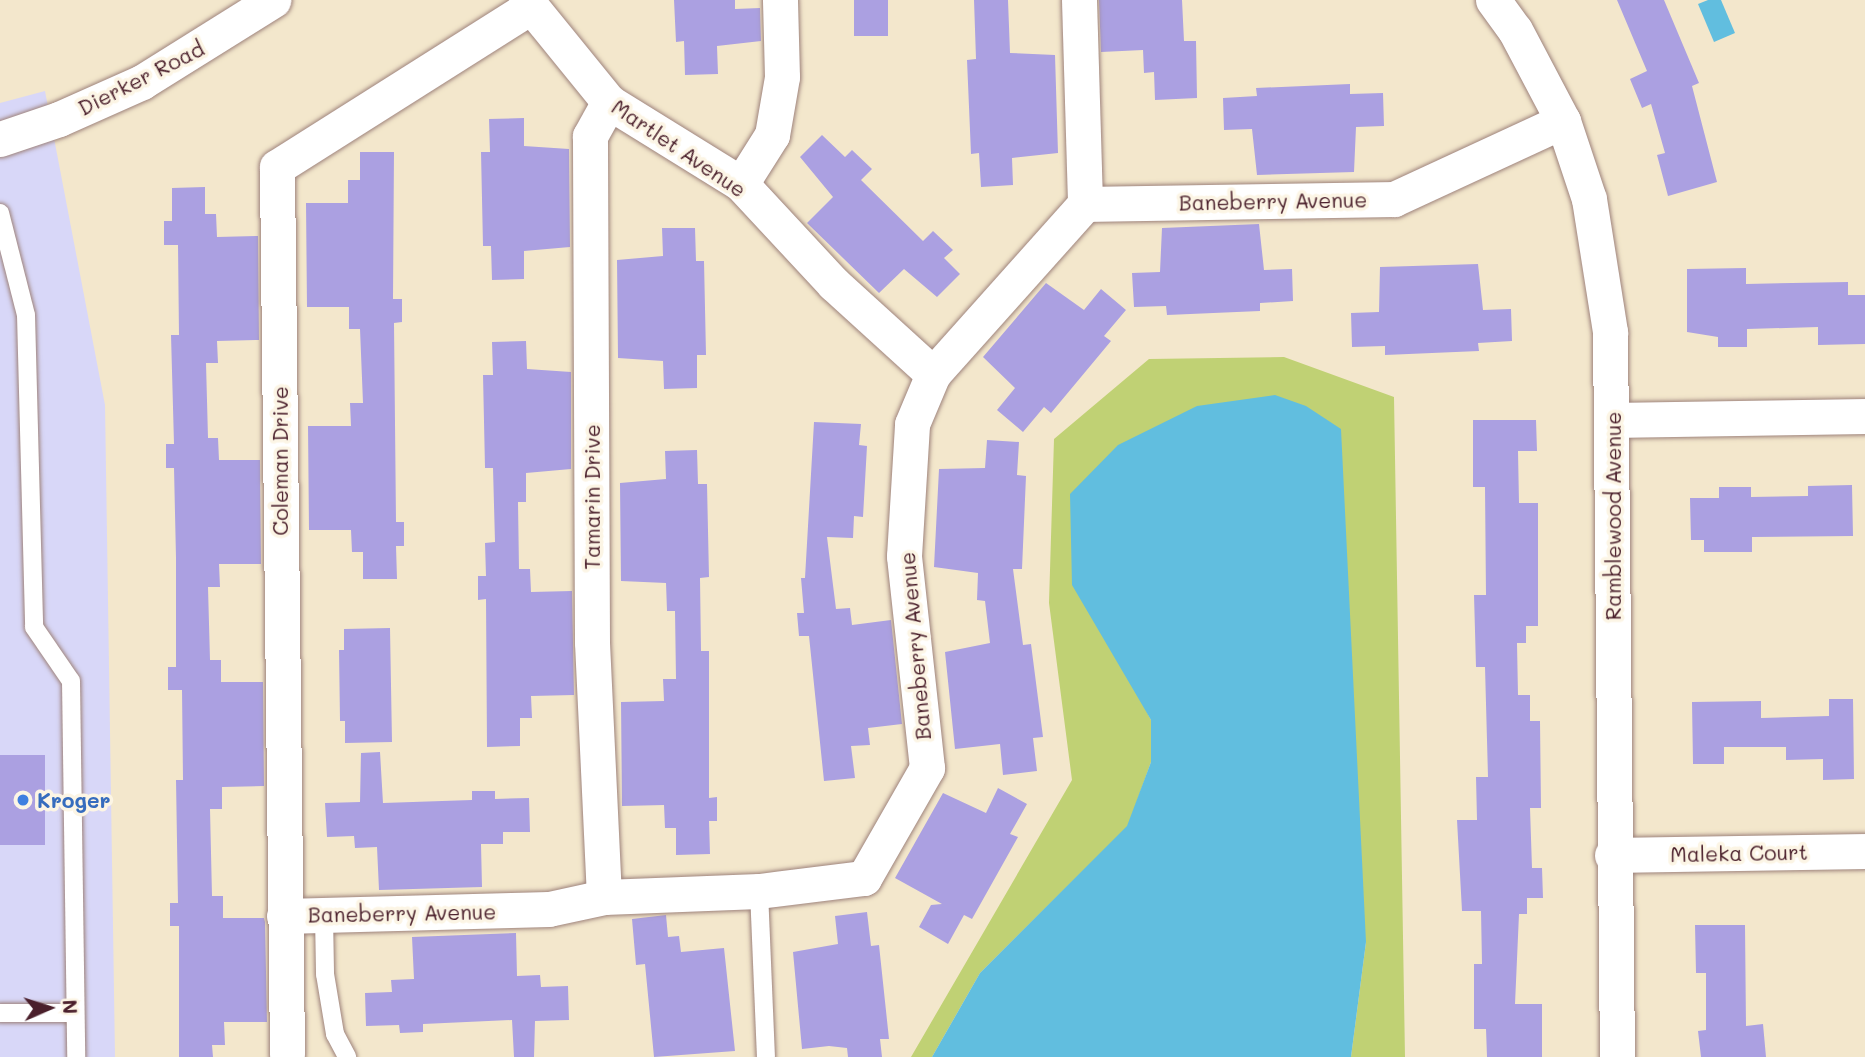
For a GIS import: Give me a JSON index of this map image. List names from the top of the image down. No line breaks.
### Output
{"streets":{"street":["Dierker Road","Martlet Avenue","Baneberry Avenue","Coleman Drive","Tamarin Drive","Ramblewood Avenue","Maleka Court"]},"crossings":[["Martlet Avenue","Baneberry Avenue"],["Martlet Avenue","Coleman Drive"],["Martlet Avenue","Tamarin Drive"],["Baneberry Avenue","Coleman Drive"],["Baneberry Avenue","Tamarin Drive"],["Baneberry Avenue","Ramblewood Avenue"],["Ramblewood Avenue","Maleka Court"]],"places":["Kroger"],"north":"right"}
